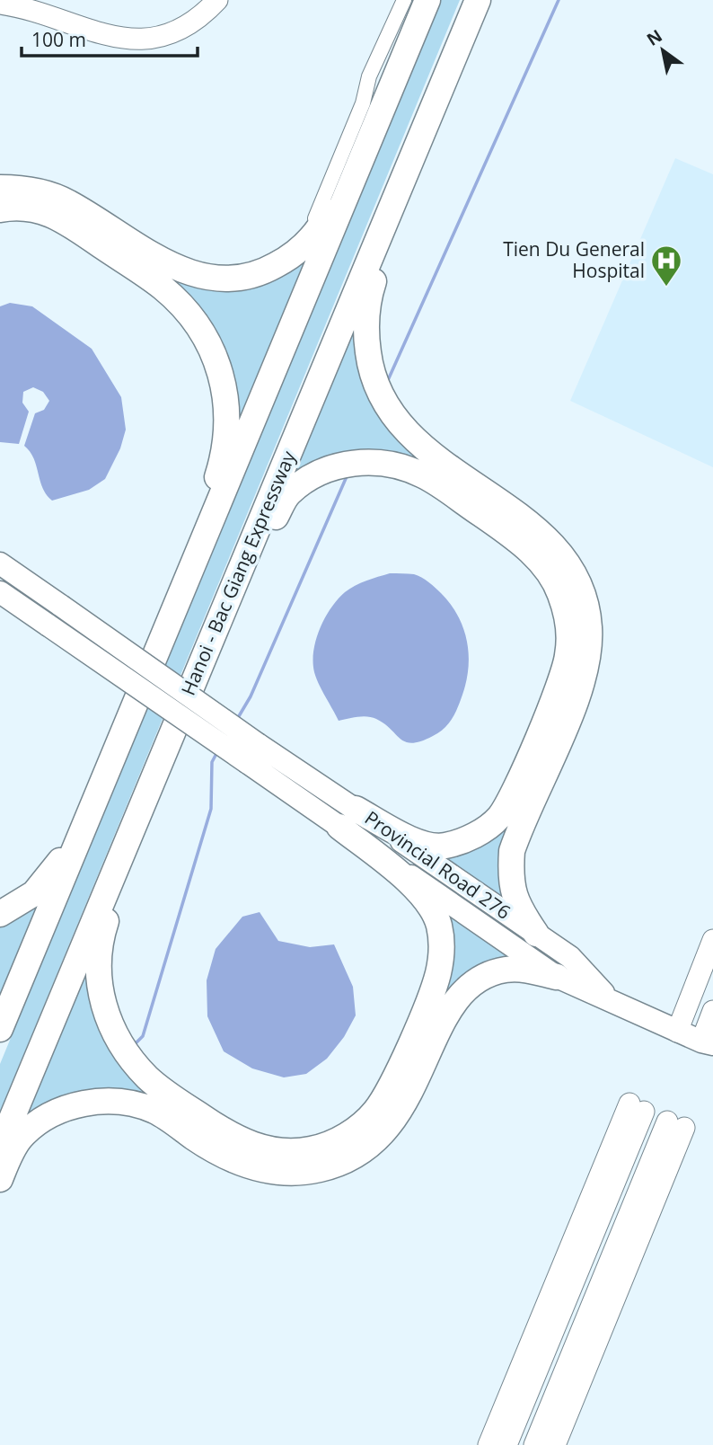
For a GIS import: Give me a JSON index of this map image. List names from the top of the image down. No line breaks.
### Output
{"streets":{"highway":["Hanoi - Bac Giang Expressway"],"main road":["Provincial Road 276"]},"places":{"hospital":["Tien Du General Hospital"]},"scale_bar":"100 m","north":"top left"}
